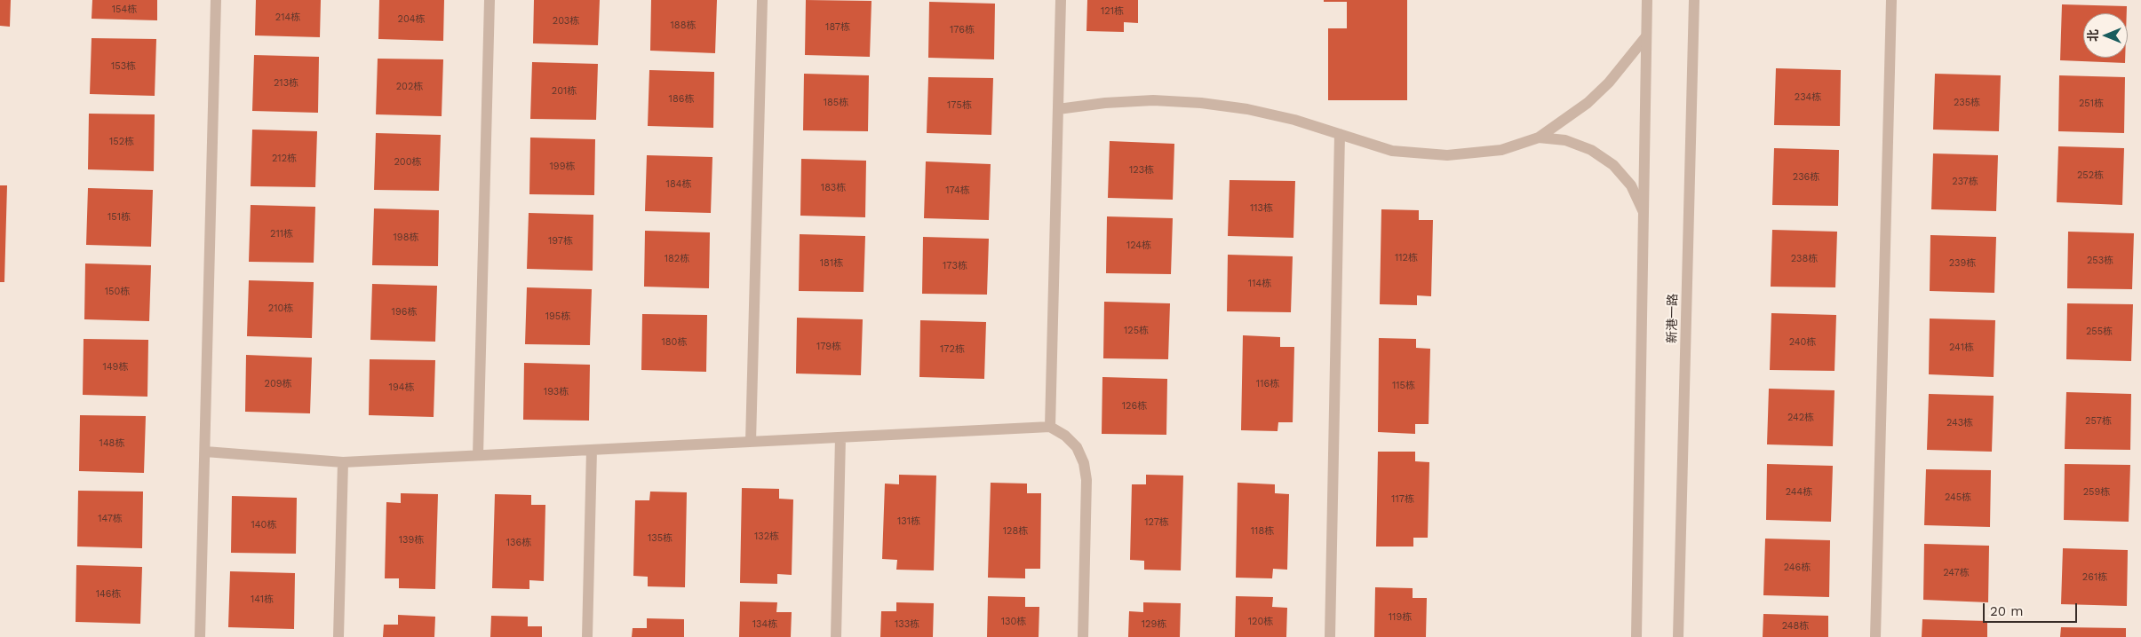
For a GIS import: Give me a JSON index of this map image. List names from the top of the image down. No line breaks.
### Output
{"streets":{"street":["新港一路"]},"house_numbers":["154栋","121栋","214栋","204栋","203栋","188栋","187栋","176栋","153栋","213栋","202栋","201栋","234栋","186栋","185栋","235栋","251栋","175栋","152栋","212栋","200栋","199栋","123栋","252栋","236栋","237栋","184栋","183栋","174栋","113栋","151栋","211栋","198栋","197栋","124栋","112栋","182栋","238栋","253栋","181栋","239栋","173栋","114栋","150栋","210栋","196栋","195栋","125栋","255栋","180栋","240栋","179栋","241栋","172栋","149栋","209栋","116栋","115栋","194栋","193栋","126栋","242栋","257栋","243栋","148栋","244栋","259栋","245栋","117栋","147栋","131栋","127栋","140栋","128栋","118栋","132栋","135栋","139栋","136栋","246栋","247栋","261栋","146栋","141栋","119栋","130栋","120栋","134栋","133栋","129栋","248栋"],"scale_bar":"20 m","north":"left"}
